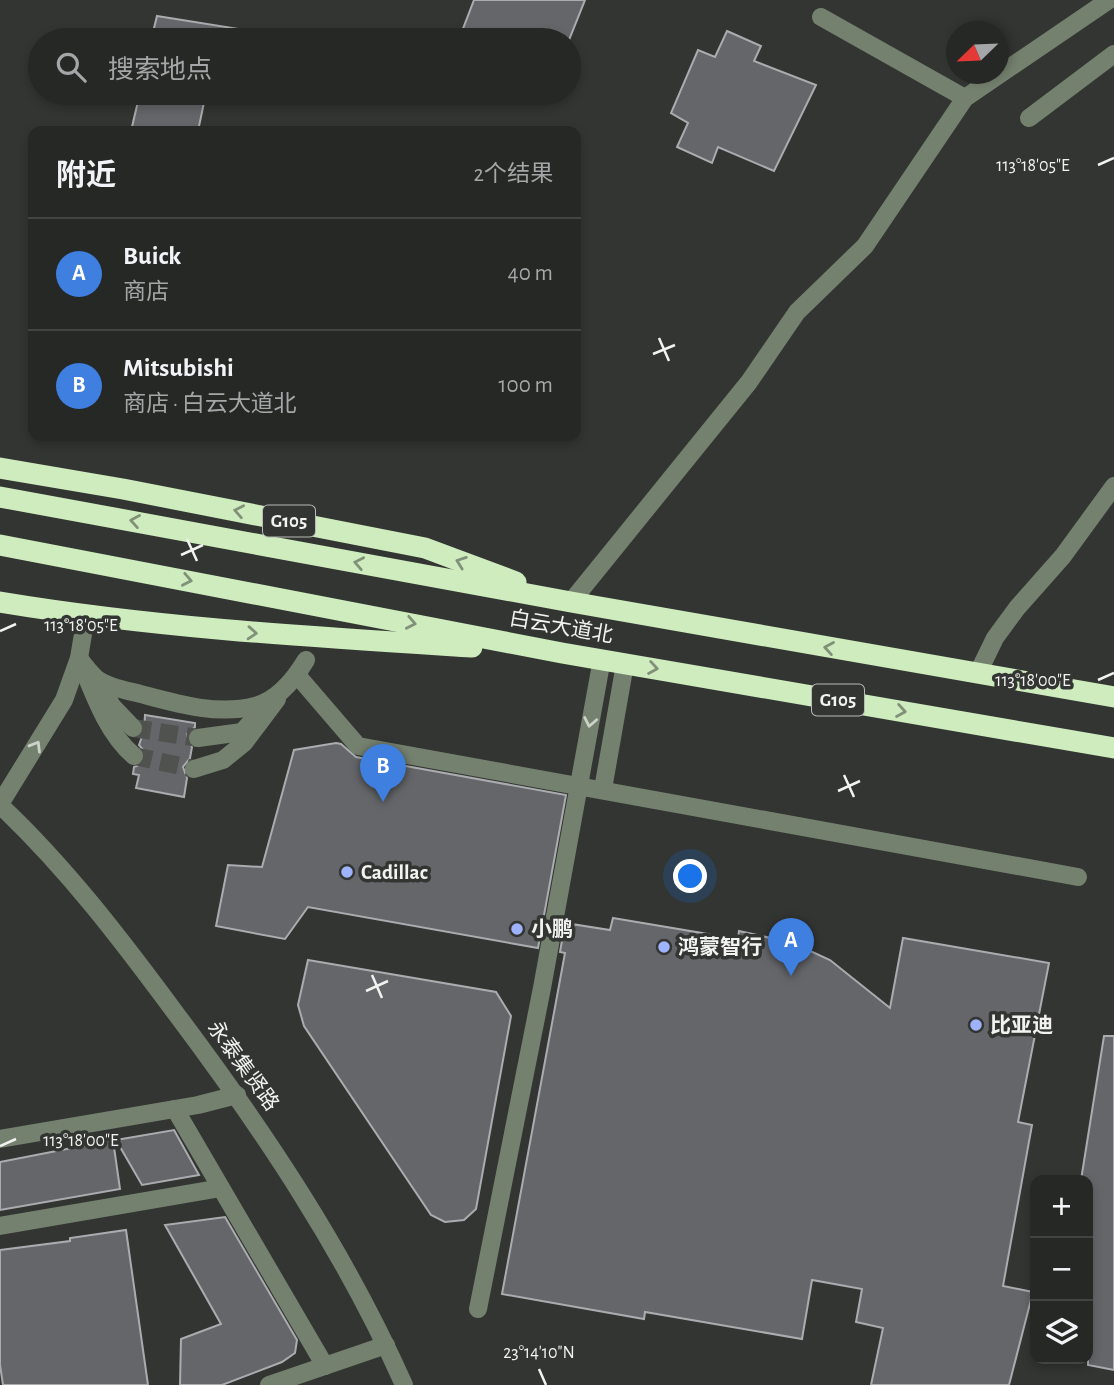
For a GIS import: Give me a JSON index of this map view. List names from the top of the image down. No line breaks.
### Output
{"streets":{"highway":["G105","白云大道北"],"street":["永泰集贤路"]},"crossings":[["G105","白云大道北"]],"places":["Cadillac","小鹏","鸿蒙智行","比亚迪"],"north":"bottom left","page":{"search":"搜索地点","heading":["附近","2个结果"],"list":[{"mark":"A","name":"Buick","note":"商店","value":"40 m"},{"mark":"B","name":"Mitsubishi","note":"商店 · 白云大道北","value":"100 m"}],"pins":["B","A"],"map_buttons":["+","−"]},"coordinates":["113°18'05\"E","113°18'00\"E","23°14'10\"N"]}
